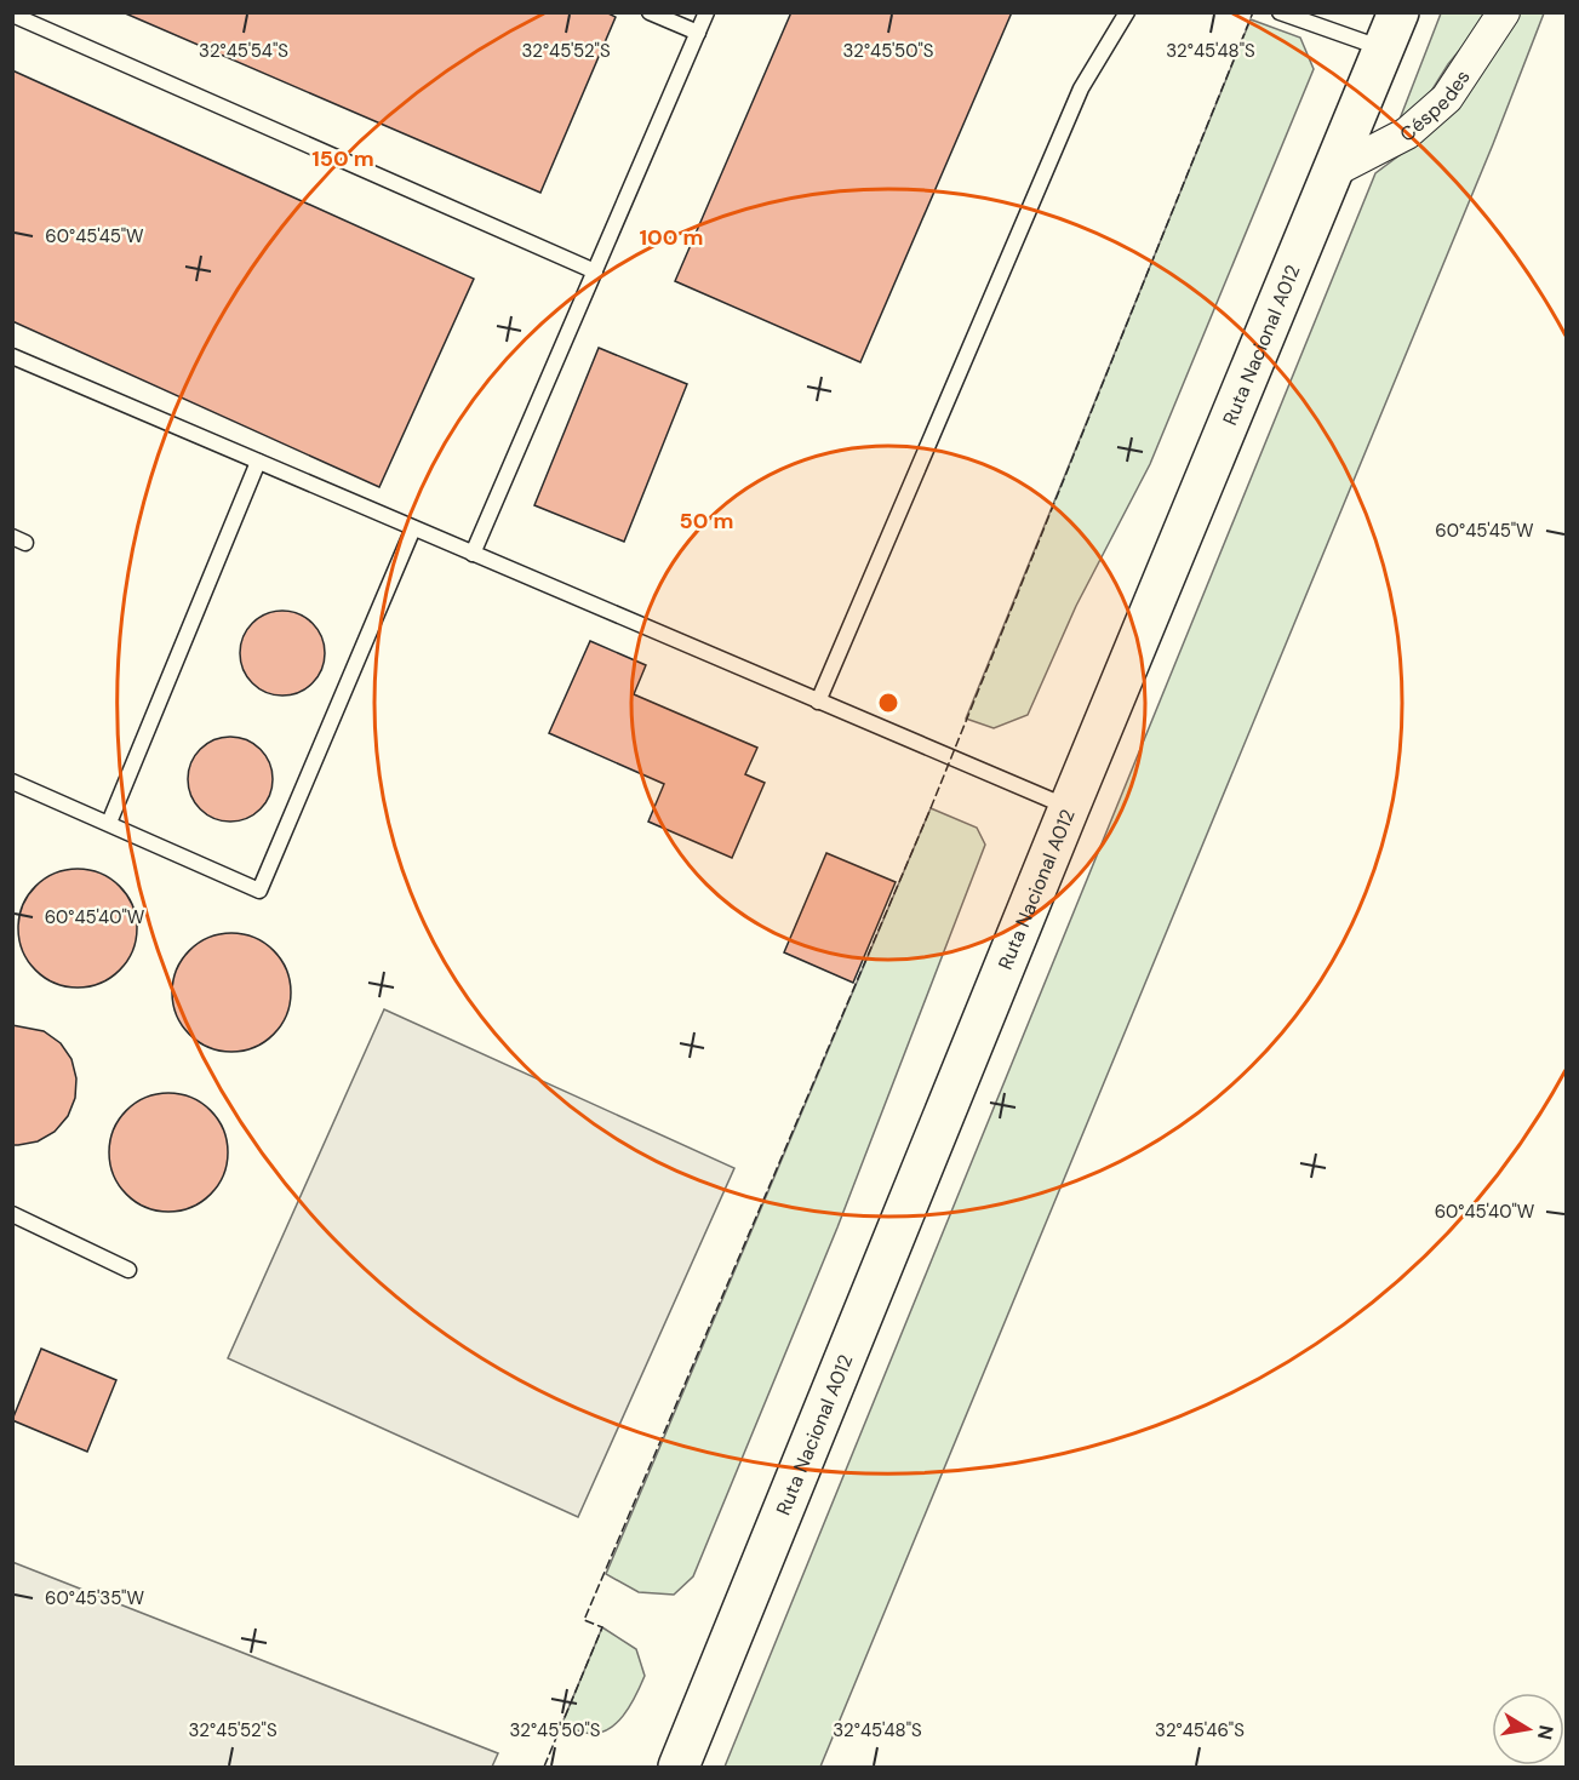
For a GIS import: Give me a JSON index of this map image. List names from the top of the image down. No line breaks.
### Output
{"streets":{"highway":["Ruta Nacional A012"],"street":["Céspedes"]},"crossings":[["Céspedes","Ruta Nacional A012"]],"north":"right","coordinates":["32°45'54\"S","32°45'52\"S","32°45'50\"S","32°45'48\"S","60°45'45\"W","60°45'40\"W","60°45'35\"W","32°45'46\"S"],"rings":["150 m","100 m","50 m"]}
